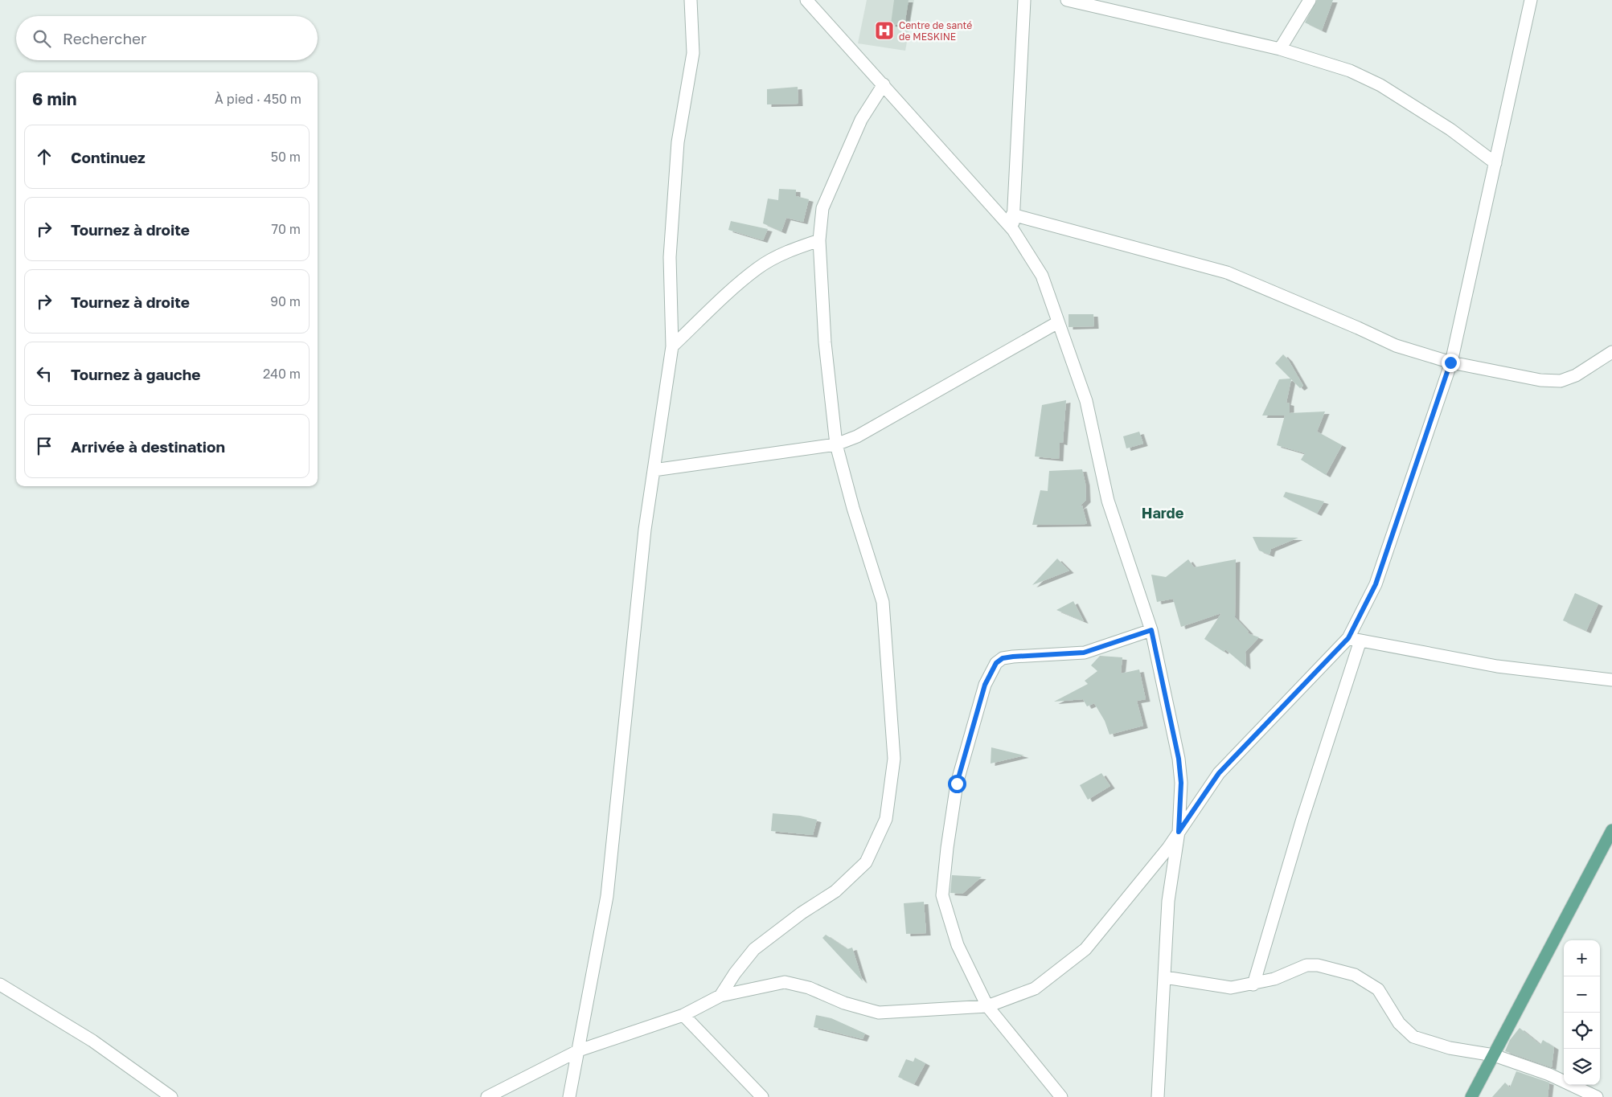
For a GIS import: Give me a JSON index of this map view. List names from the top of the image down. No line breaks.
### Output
{"districts":["Harde"],"places":{"hospital":["Centre de santé de MESKINE"]},"page":{"search":"Rechercher","heading":["6 min","À pied · 450 m"],"list":[["Continuez","50 m"],["Tournez à droite","70 m"],["Tournez à droite","90 m"],["Tournez à gauche","240 m"],"Arrivée à destination"],"map_buttons":["+","−"]}}
